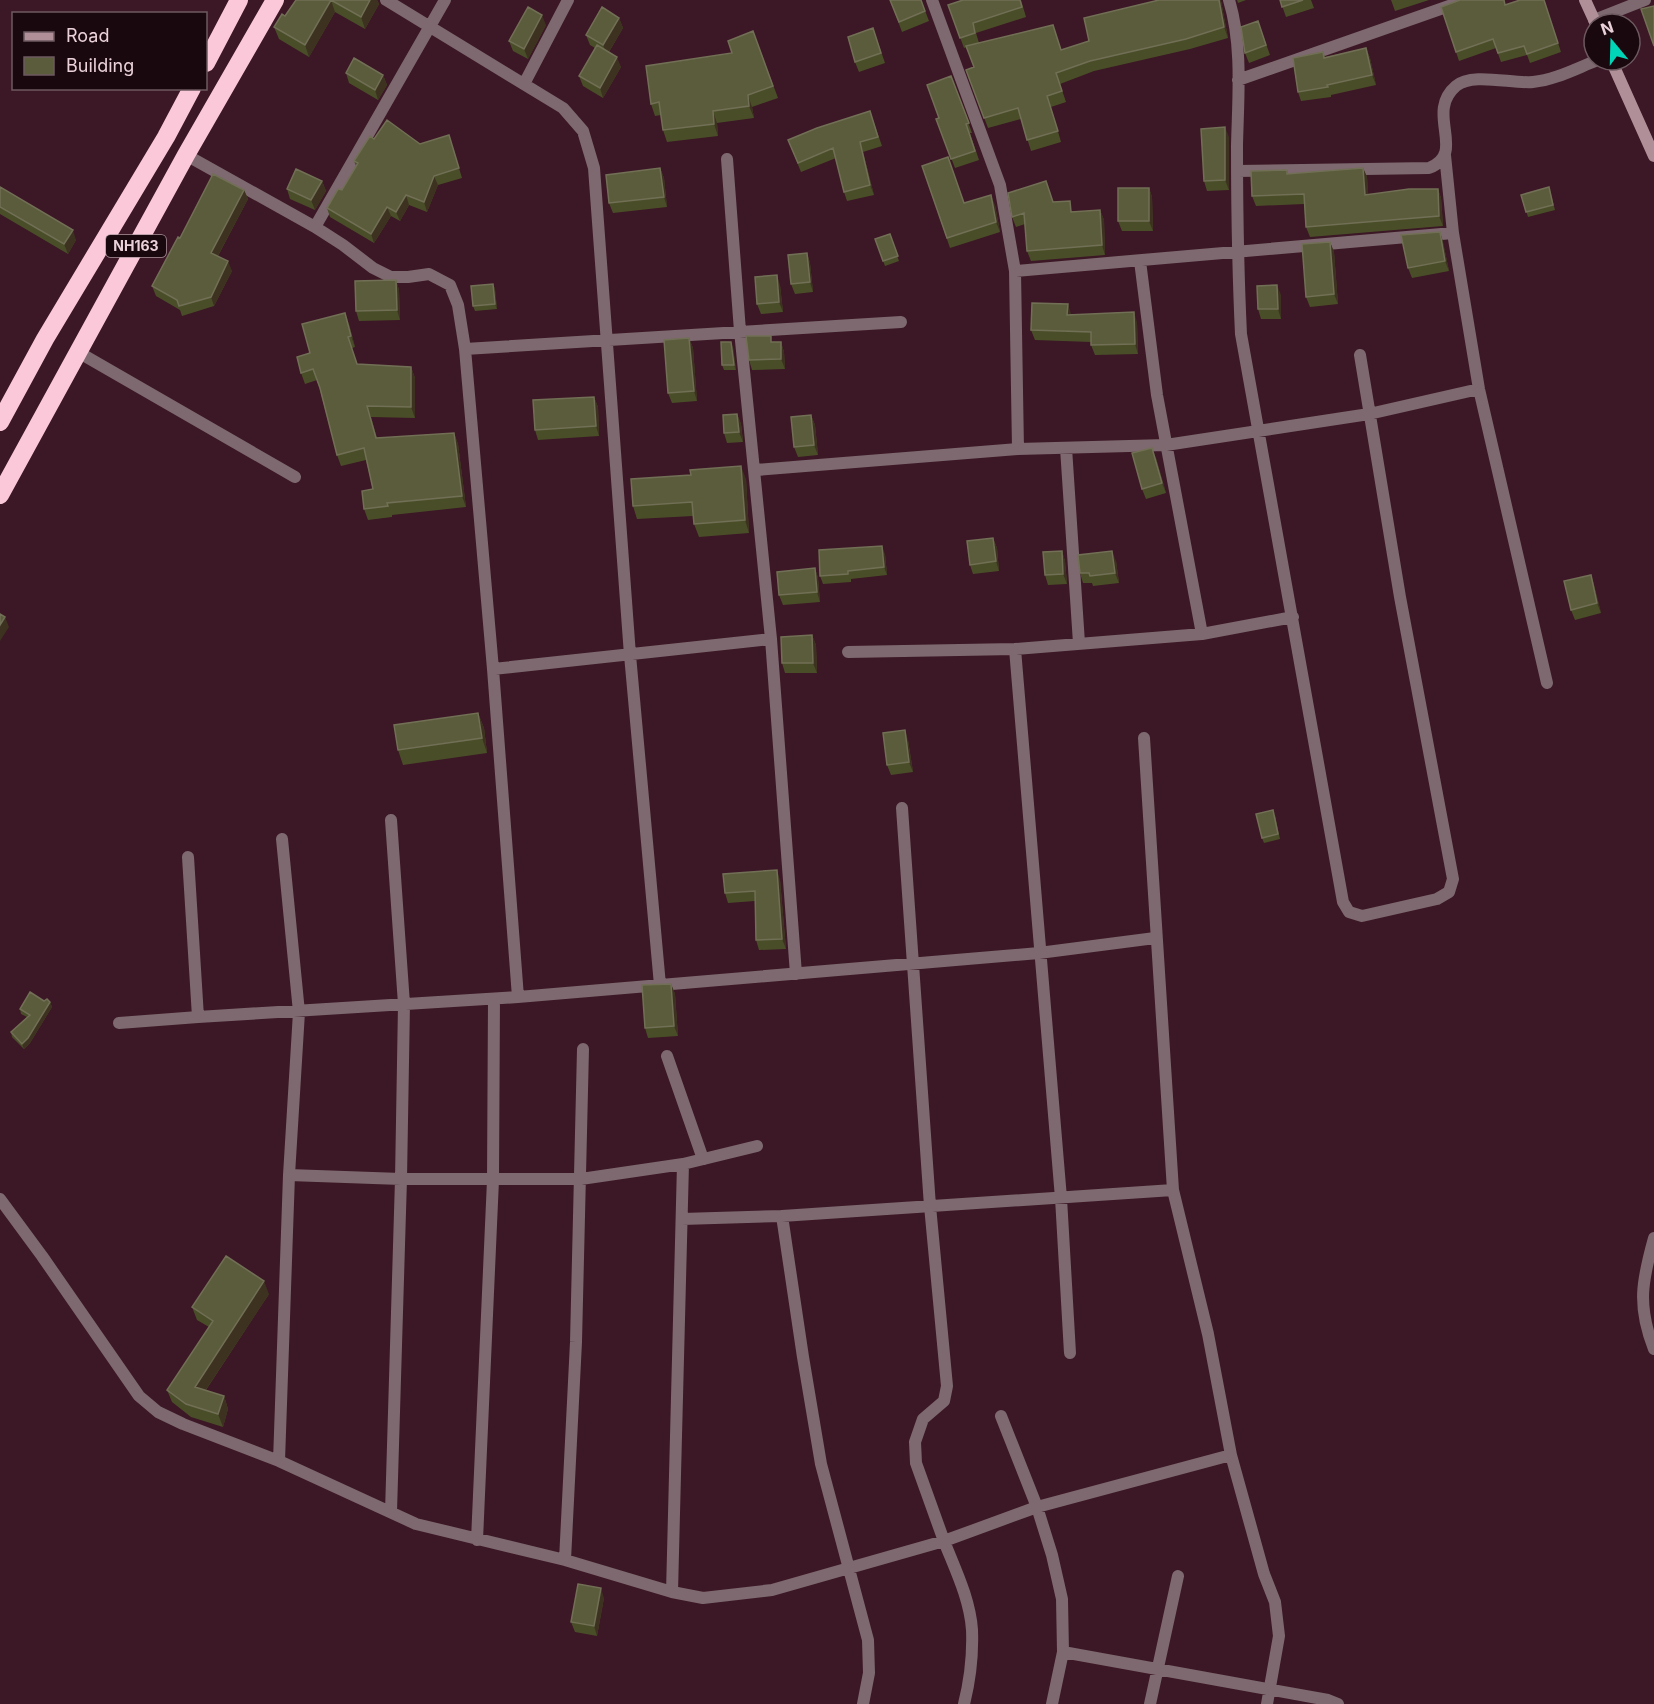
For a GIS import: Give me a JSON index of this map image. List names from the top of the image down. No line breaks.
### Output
{"streets":{"highway":["NH163"]},"legend":["Road","Building"],"north":"top"}
